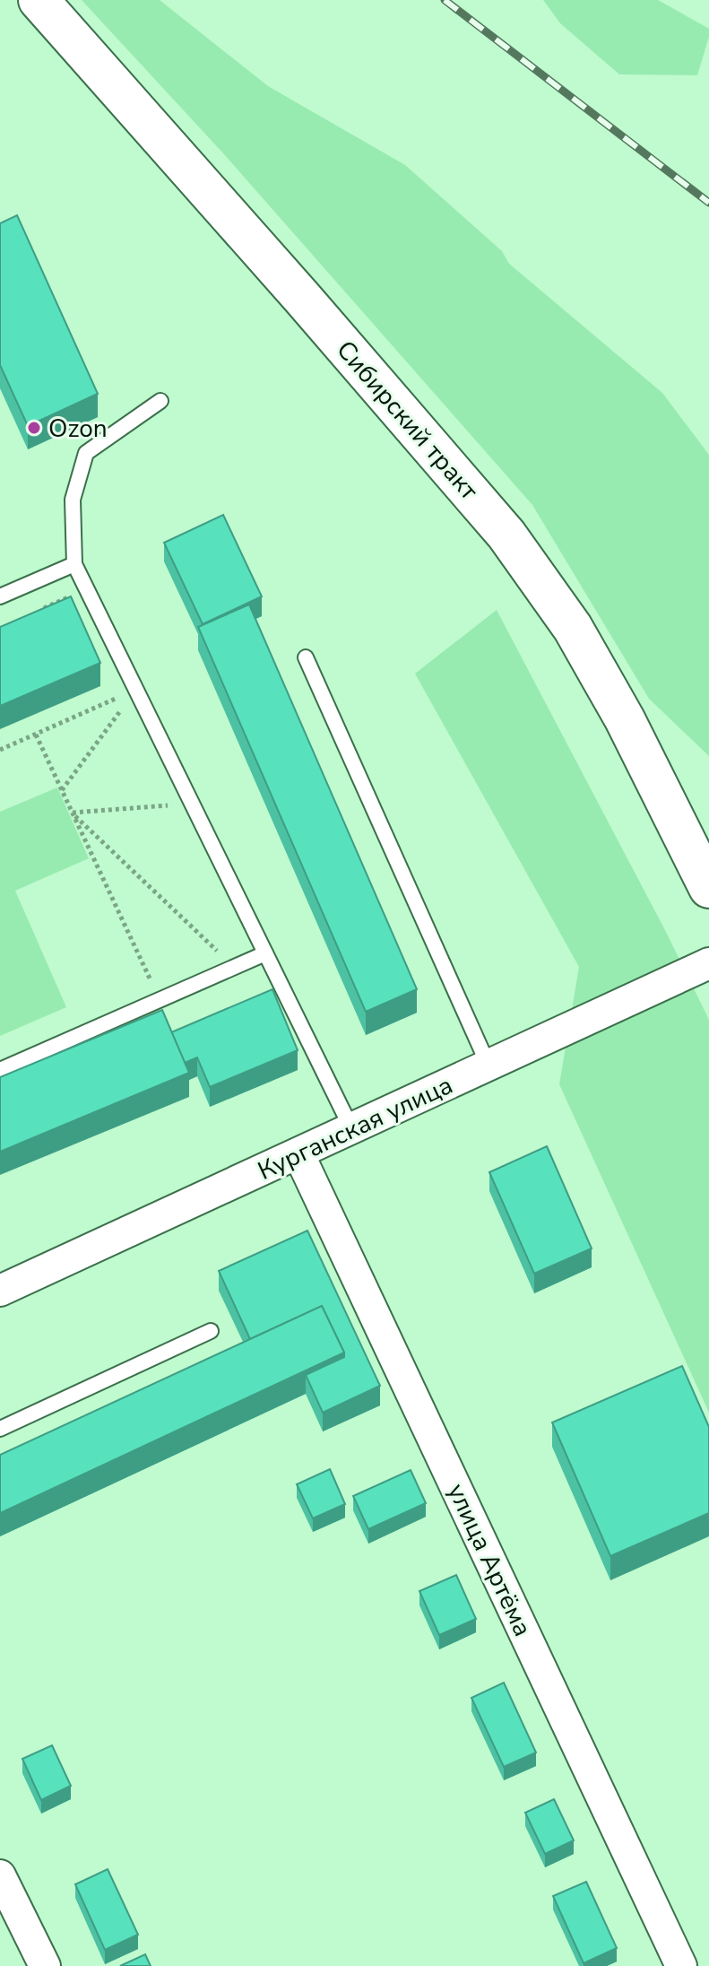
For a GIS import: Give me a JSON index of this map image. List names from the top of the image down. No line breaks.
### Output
{"streets":{"main road":["Сибирский тракт"],"street":["Курганская улица","улица Артёма"]},"crossings":[["Курганская улица","улица Артёма"]],"places":["Ozon"]}
